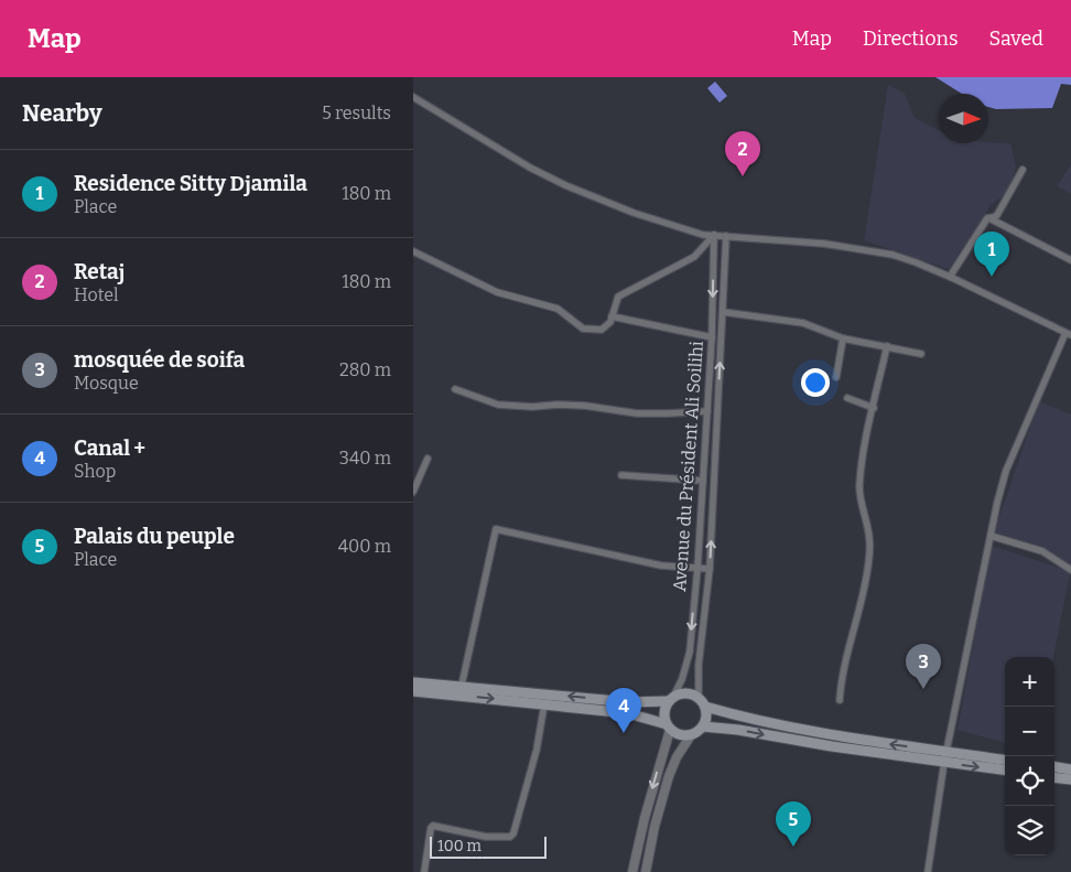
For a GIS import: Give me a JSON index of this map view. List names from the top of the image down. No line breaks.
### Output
{"streets":{"street":["Avenue du Président Ali Soilihi"]},"scale_bar":"100 m","north":"right","page":{"header":"Map","nav":["Map","Directions","Saved"],"heading":["Nearby","5 results"],"pins":["2","1","3","4","5"],"list":[{"mark":"1","name":"Residence Sitty Djamila","note":"Place","value":"180 m"},{"mark":"2","name":"Retaj","note":"Hotel","value":"180 m"},{"mark":"3","name":"mosquée de soifa","note":"Mosque","value":"280 m"},{"mark":"4","name":"Canal +","note":"Shop","value":"340 m"},{"mark":"5","name":"Palais du peuple","note":"Place","value":"400 m"}],"map_buttons":["+","−"],"scale":"100 m"}}
